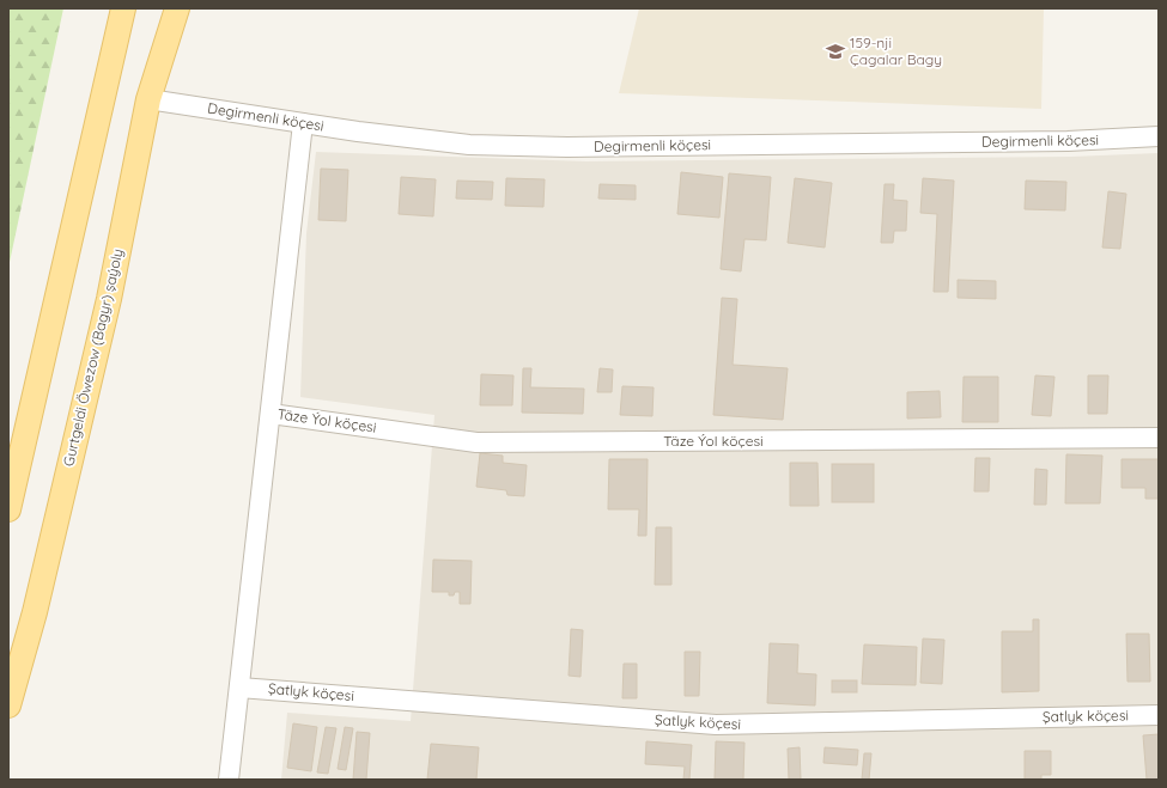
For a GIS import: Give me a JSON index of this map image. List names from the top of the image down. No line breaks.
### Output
{"streets":{"main road":["Gurtgeldi Öwezow (Bagyr) şaýoly"],"street":["Degirmenli köçesi","Täze Ýol köçesi","Şatlyk köçesi"]},"crossings":[["Degirmenli köçesi","Gurtgeldi Öwezow (Bagyr) şaýoly"]],"places":{"school or university":["159-nji Çagalar Bagy"]}}
